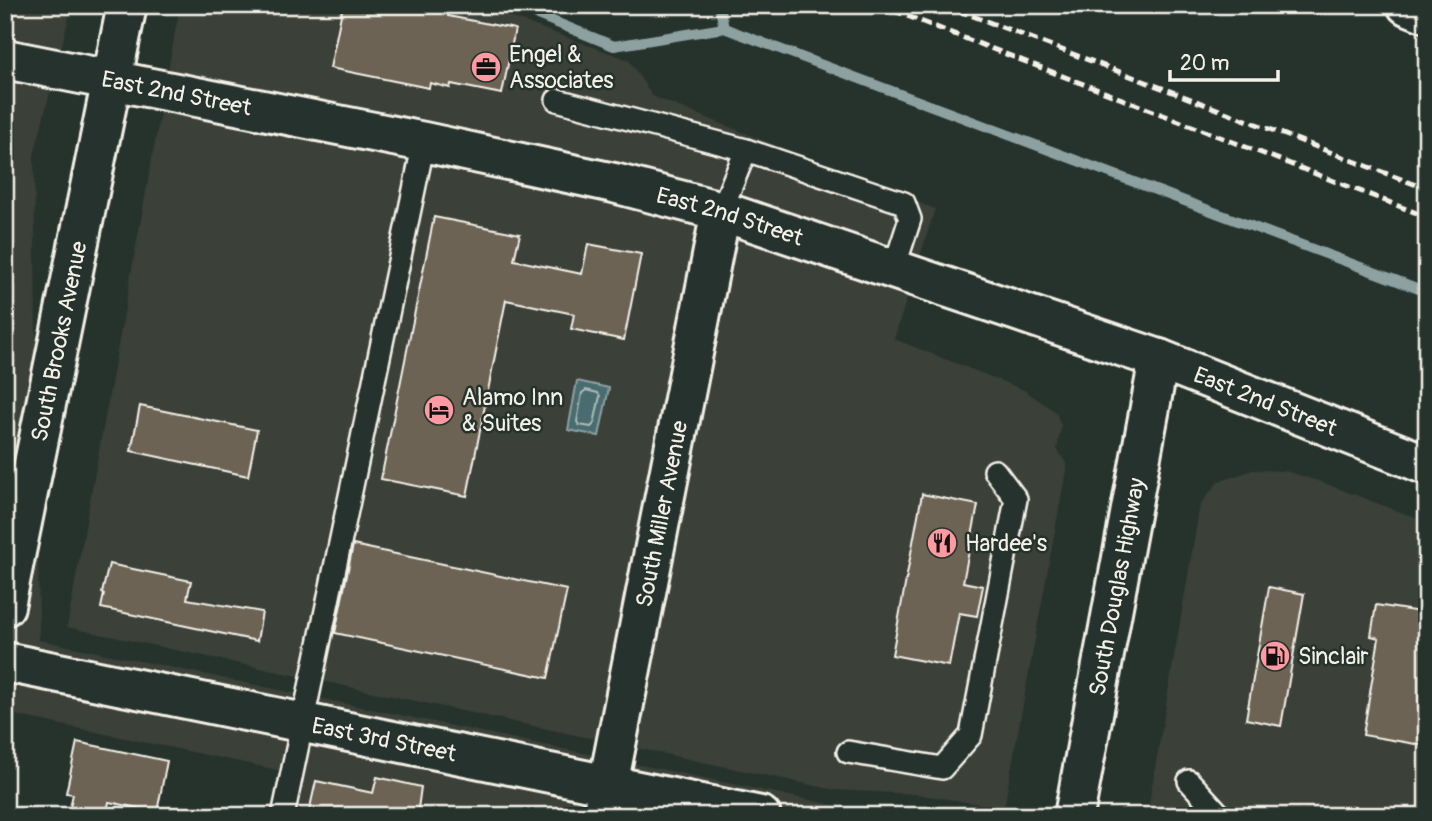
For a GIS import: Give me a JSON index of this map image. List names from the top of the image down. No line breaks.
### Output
{"streets":{"street":["East 2nd Street","South Brooks Avenue","South Miller Avenue","South Douglas Highway","East 3rd Street"]},"crossings":[["East 2nd Street","South Brooks Avenue"],["East 2nd Street","South Miller Avenue"],["East 2nd Street","South Douglas Highway"],["South Miller Avenue","East 3rd Street"]],"places":{"office":["Engel & Associates"],"hotel":["Alamo Inn & Suites"],"restaurant":["Hardee's"],"fuel station":["Sinclair"]},"scale_bar":"20 m"}
